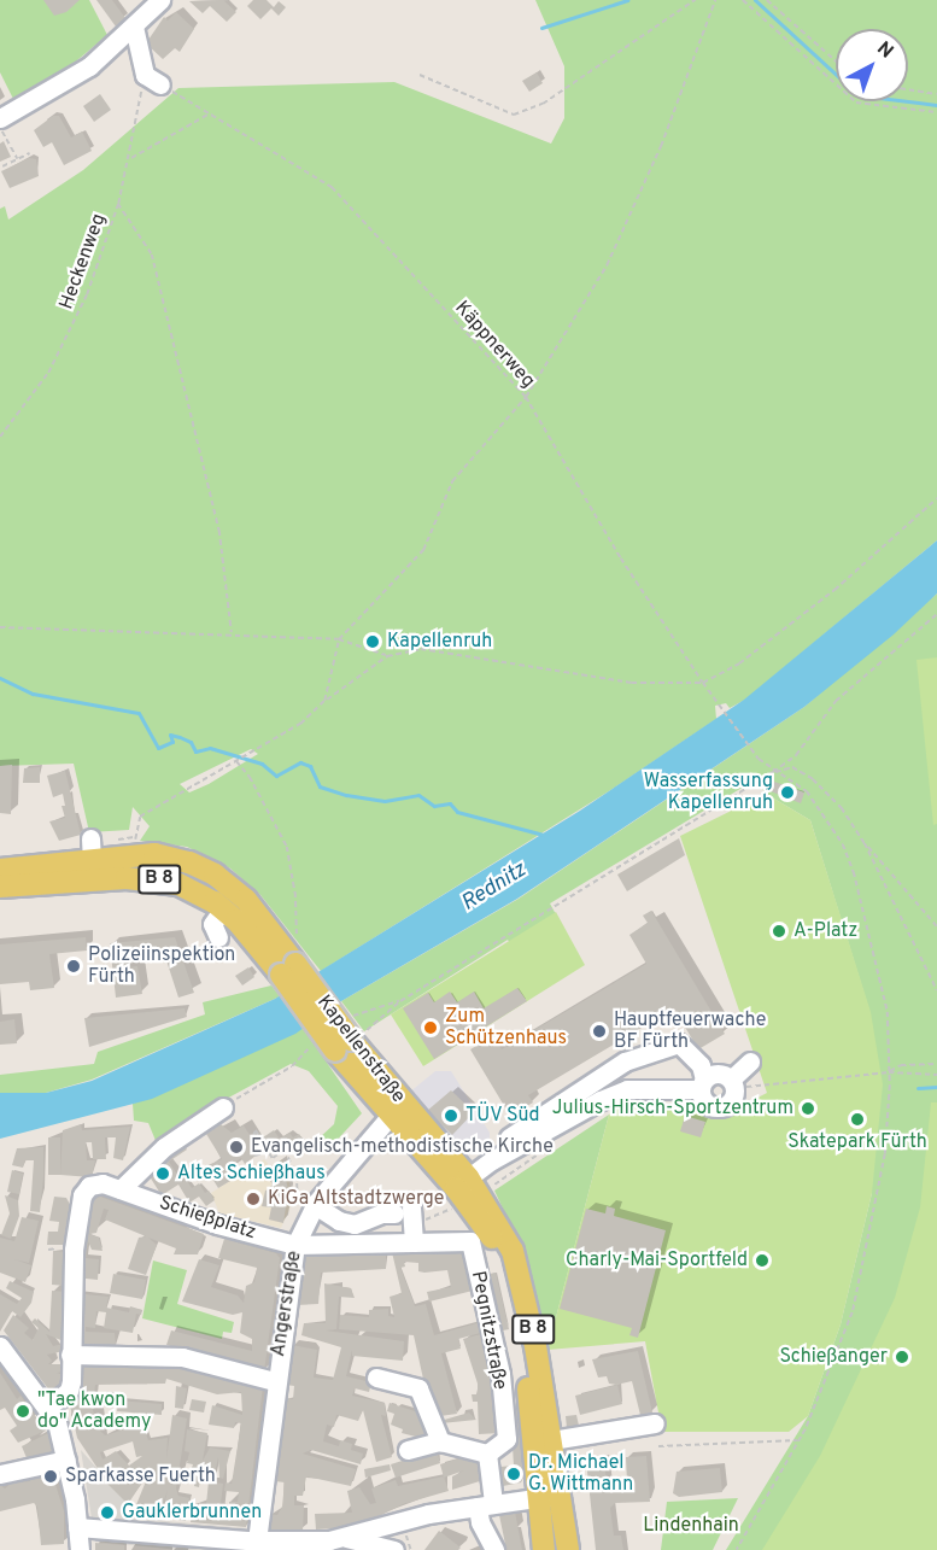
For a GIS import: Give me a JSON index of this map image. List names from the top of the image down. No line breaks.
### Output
{"streets":{"main road":["B 8","Kapellenstraße"],"street":["Schießplatz","Angerstraße","Pegnitzstraße"],"path":["Heckenweg","Käppnerweg"]},"crossings":[["Heckenweg","Käppnerweg"],["Kapellenstraße","Angerstraße"],["Schießplatz","Angerstraße"],["Schießplatz","Pegnitzstraße"]],"water":["Rednitz"],"parks":["Lindenhain"],"places":["Kapellenruh","Wasserfassung Kapellenruh","A-Platz","Polizeiinspektion Fürth","Zum Schützenhaus","Hauptfeuerwache BF Fürth","Julius-Hirsch-Sportzentrum","TÜV Süd","Skatepark Fürth","Evangelisch-methodistische Kirche","Altes Schießhaus","KiGa Altstadtzwerge","Charly-Mai-Sportfeld","Schießanger","\"Tae kwon do\" Academy","Dr. Michael G. Wittmann","Sparkasse Fuerth","Gauklerbrunnen"],"north":"top right"}
